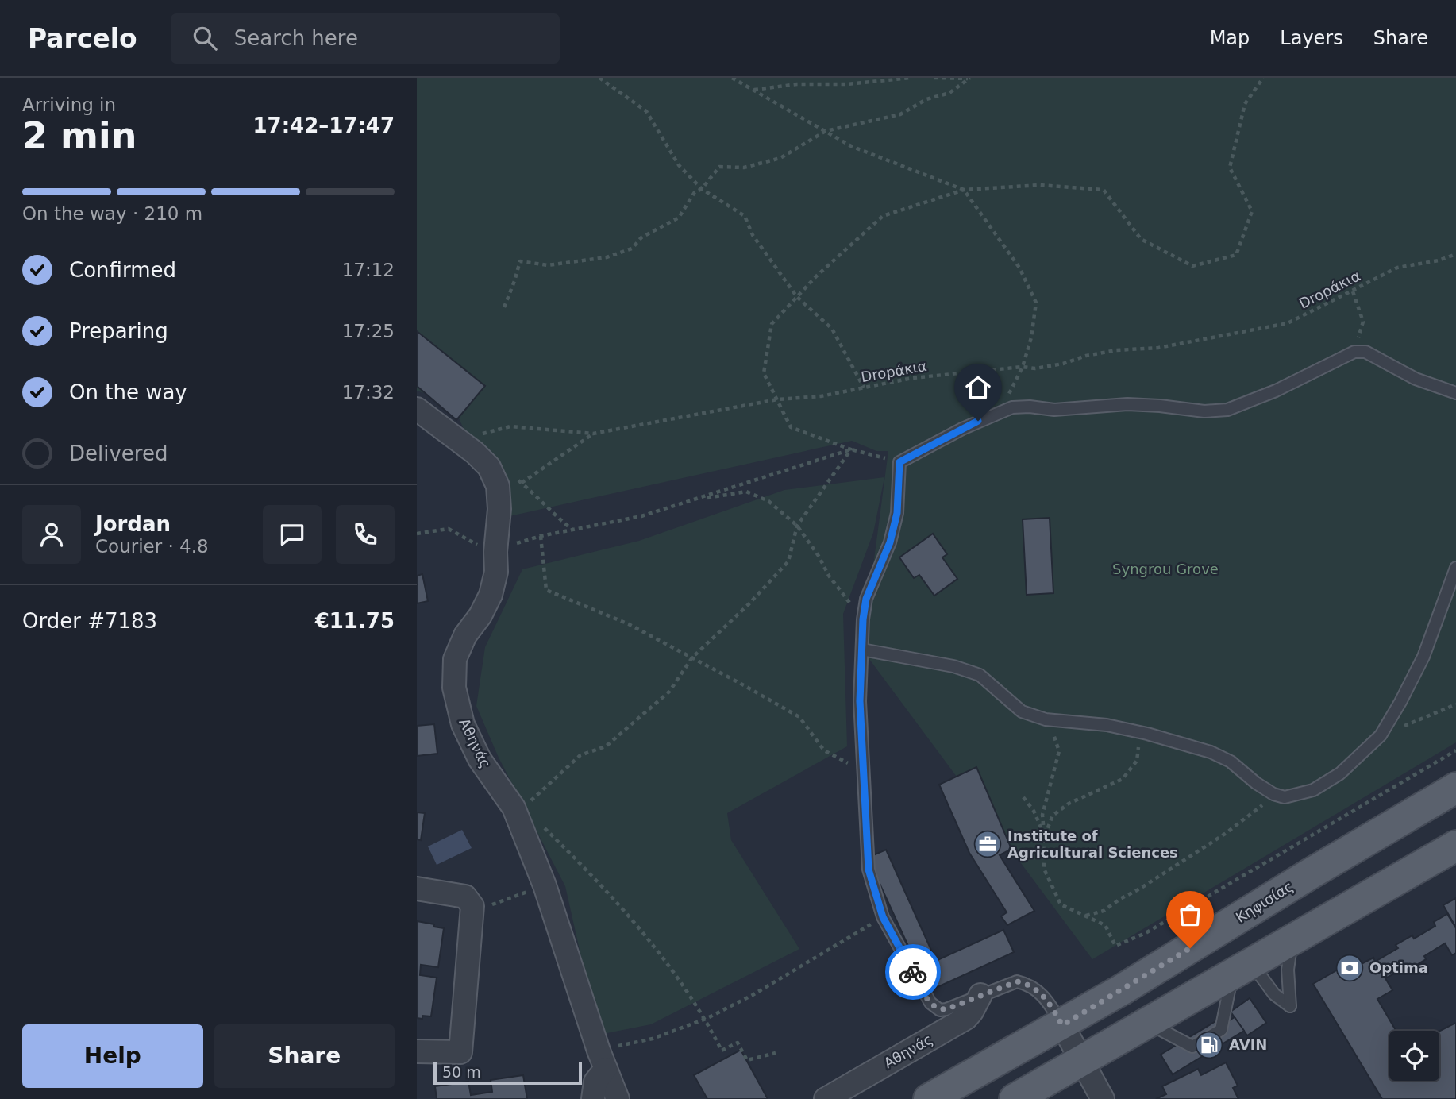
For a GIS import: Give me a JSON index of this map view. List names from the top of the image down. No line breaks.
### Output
{"streets":{"main road":["Κηφισίας"],"street":["Αθηνάς"],"path":["Dropάκια"]},"crossings":[["Dropάκια","Αθηνάς"]],"parks":["Syngrou Grove"],"places":{"office":["Institute of Agricultural Sciences"],"bank":["Optima"],"fuel station":["AVIN"]},"scale_bar":"50 m","page":{"header":"Parcelo","search":"Search here","nav":["Map","Layers","Share"],"heading":["2 min","Arriving in","17:42–17:47"],"panel":["Jordan","Courier · 4.8","Order #7183","€11.75"],"bar":"On the way · 210 m","list":[["Confirmed","17:12"],["Preparing","17:25"],["On the way","17:32"],"Delivered"],"buttons":["Help","Share"],"scale":"50 m"}}
